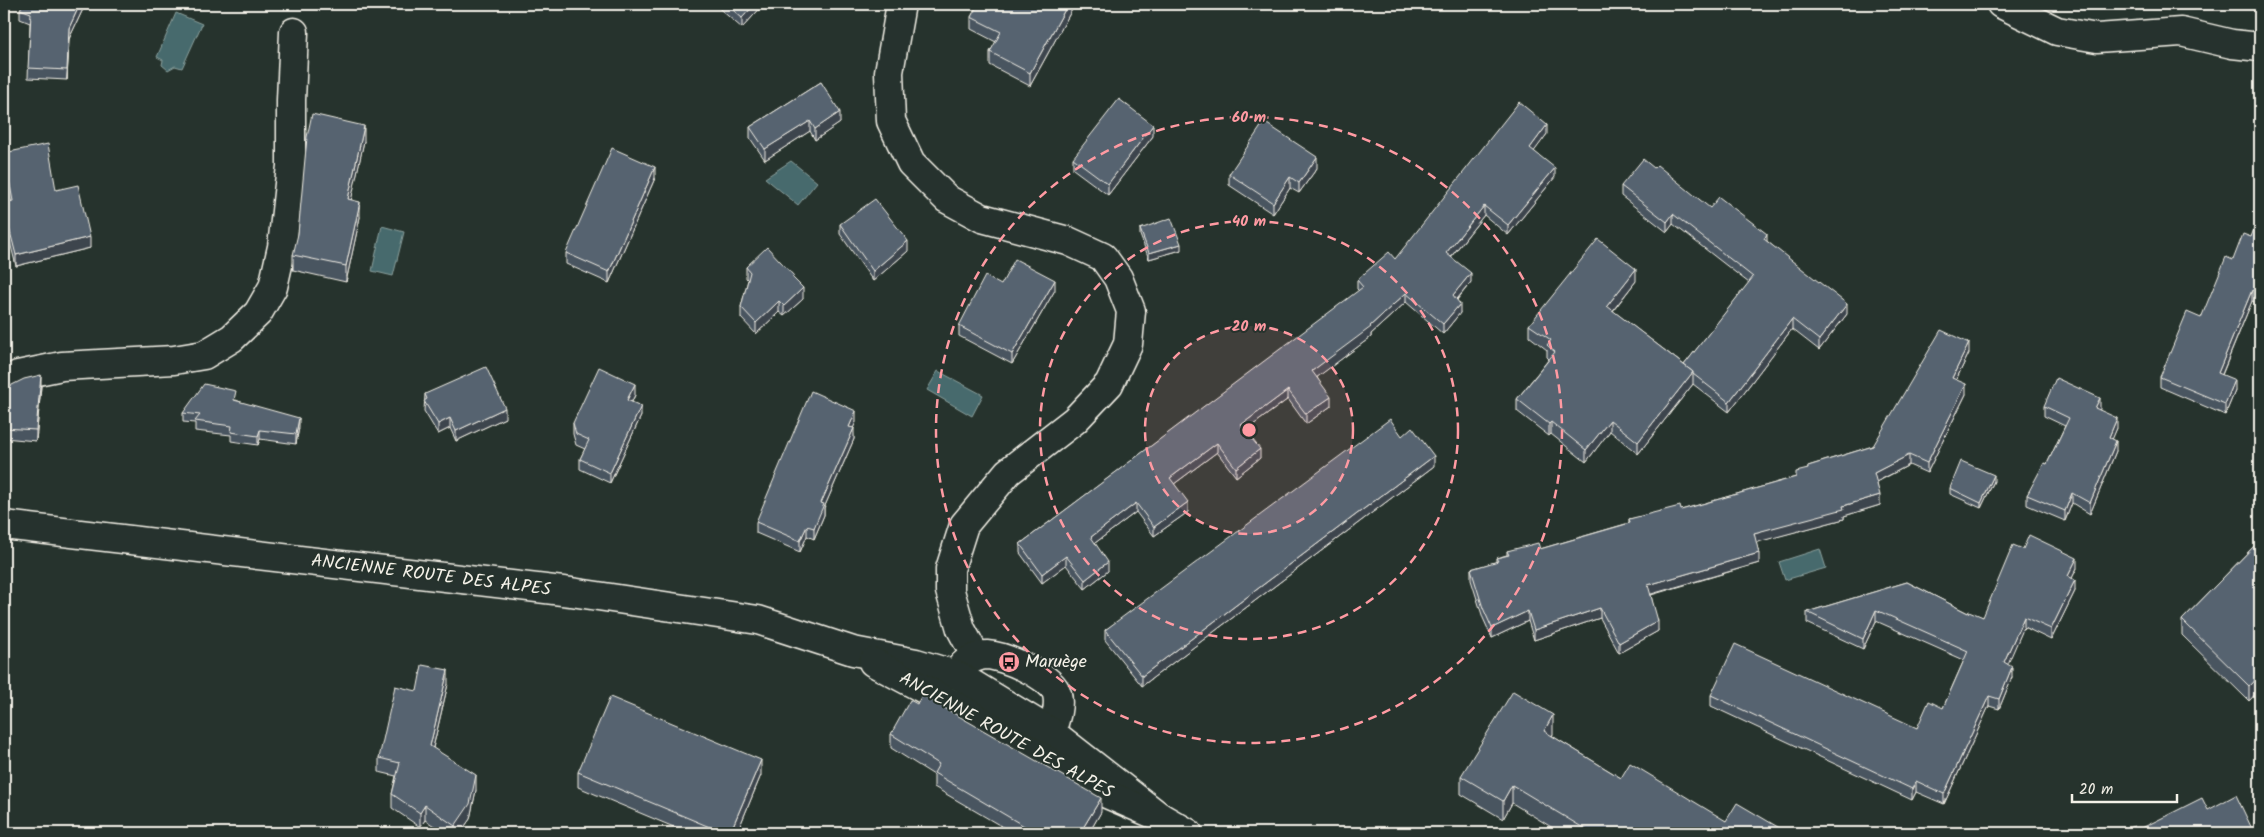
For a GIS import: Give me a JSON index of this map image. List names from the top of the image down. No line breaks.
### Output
{"streets":{"street":["ANCIENNE ROUTE DES ALPES"]},"places":{"bus stop":["Maruège"]},"scale_bar":"20 m","rings":["60 m","40 m","20 m"]}
